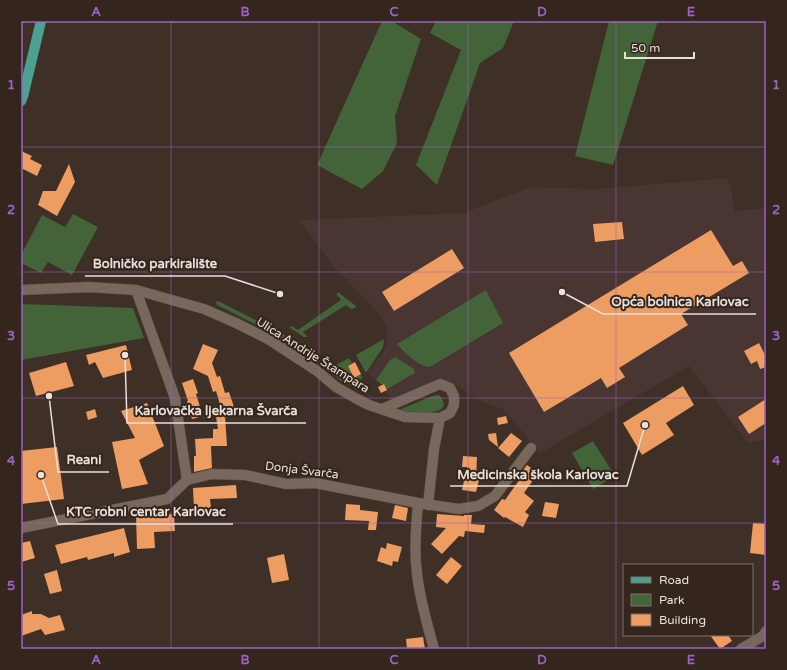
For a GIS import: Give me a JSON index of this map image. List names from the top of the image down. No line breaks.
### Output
{"streets":{"street":["Ulica Andrije Štampara","Donja Švarča"]},"places":["Opća bolnica Karlovac","Bolničko parkiralište","Karlovačka ljekarna Švarča","Reani","Medicinska škola Karlovac","KTC robni centar Karlovac"],"legend":["Road","Park","Building"],"scale_bar":"50 m","grid":{"columns":["A","B","C","D","E"],"rows":["1","2","3","4","5"]}}
